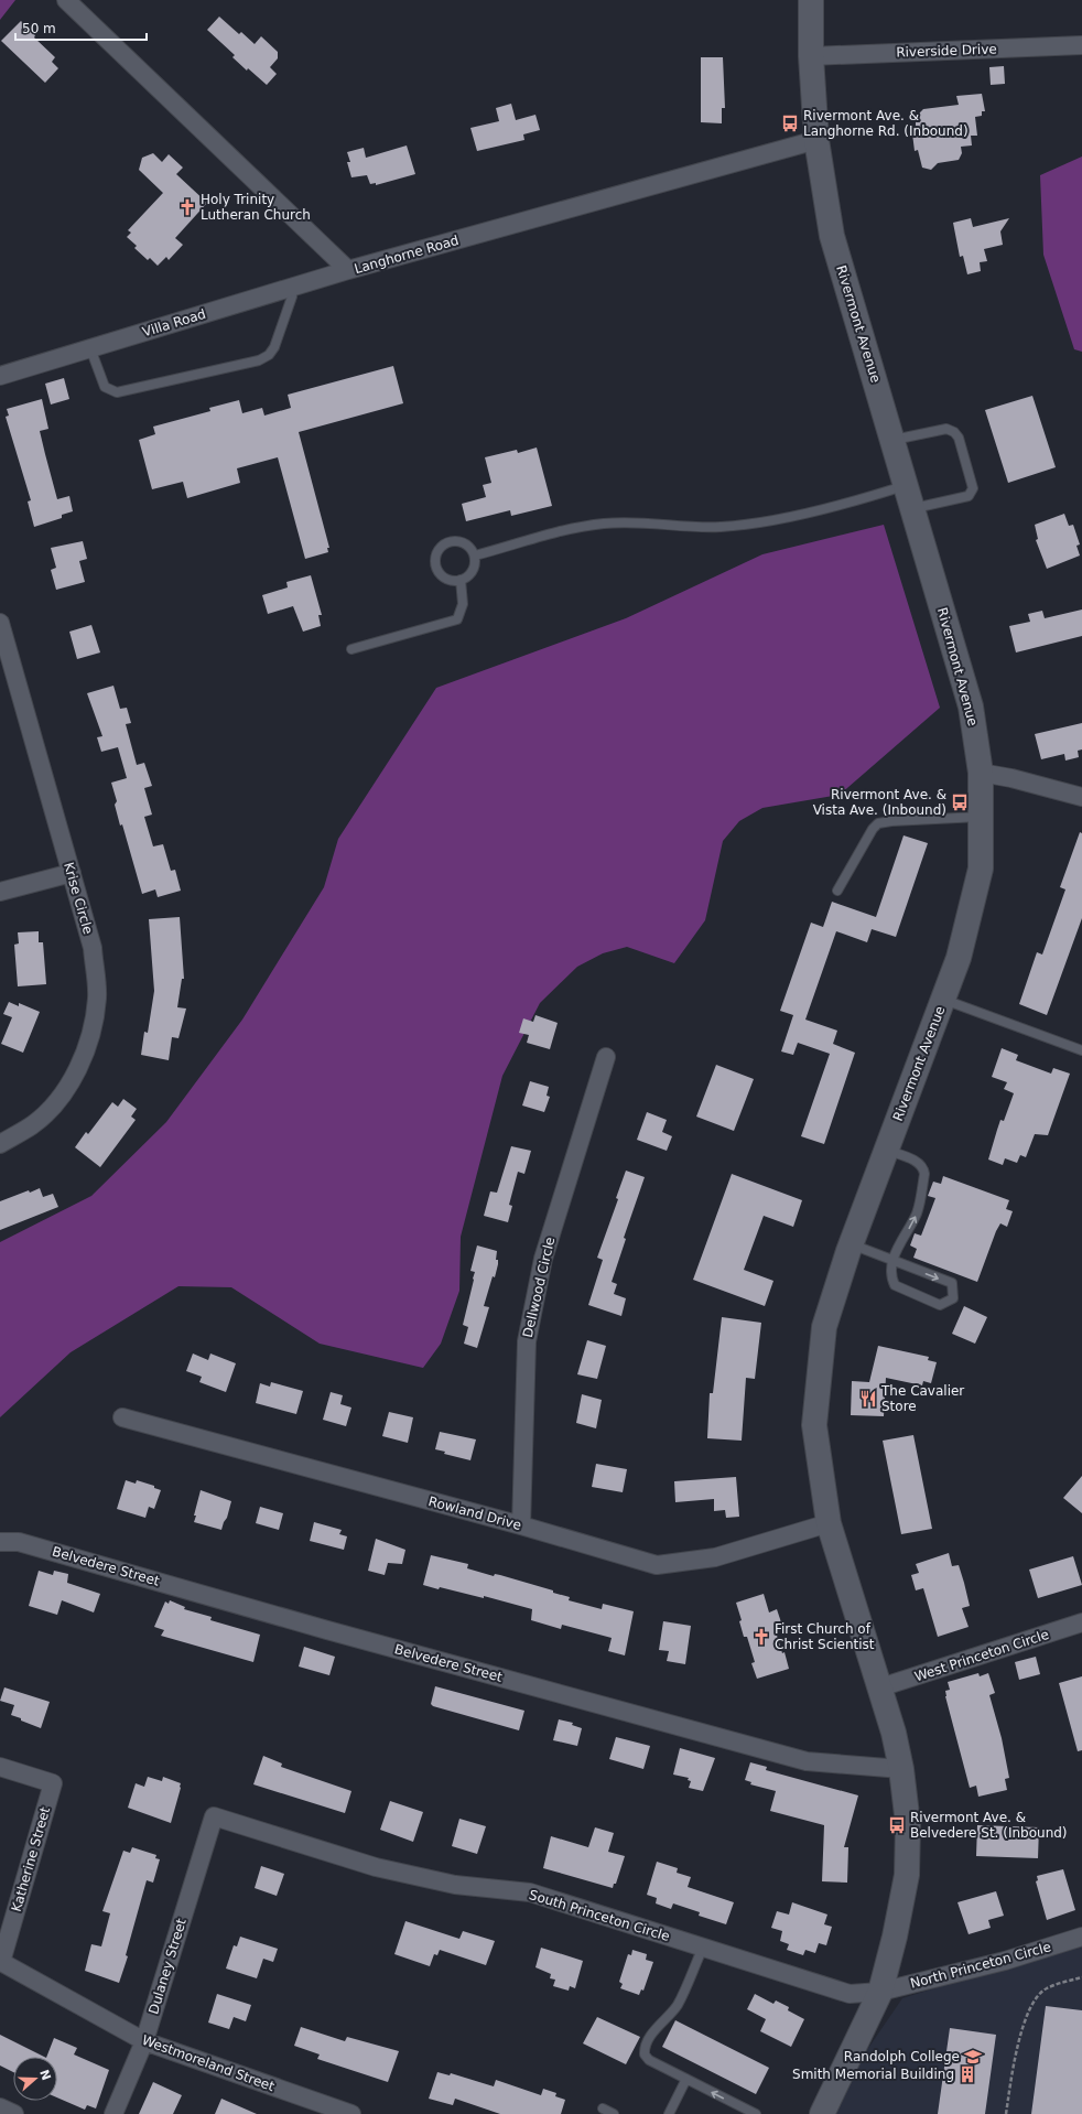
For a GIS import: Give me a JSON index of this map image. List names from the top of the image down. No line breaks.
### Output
{"streets":{"main road":["Rivermont Avenue"],"street":["Riverside Drive","Langhorne Road","Villa Road","Krise Circle","Dellwood Circle","Rowland Drive","Belvedere Street","West Princeton Circle","Katherine Street","South Princeton Circle","North Princeton Circle","Dulaney Street","Westmoreland Street"]},"crossings":[["Riverside Drive","Rivermont Avenue"],["Langhorne Road","Villa Road"],["Langhorne Road","Rivermont Avenue"],["Rivermont Avenue","Rowland Drive"],["Rivermont Avenue","Belvedere Street"],["Rivermont Avenue","West Princeton Circle"],["Rivermont Avenue","South Princeton Circle"],["Rivermont Avenue","North Princeton Circle"],["Dellwood Circle","Rowland Drive"],["Katherine Street","Westmoreland Street"],["South Princeton Circle","North Princeton Circle"],["South Princeton Circle","Dulaney Street"],["Dulaney Street","Westmoreland Street"]],"places":{"bus stop":["Rivermont Ave. & Langhorne Rd. (Inbound)","Rivermont Ave. & Vista Ave. (Inbound)","Rivermont Ave. & Belvedere St. (Inbound)"],"church":["Holy Trinity Lutheran Church","First Church of Christ Scientist"],"restaurant":["The Cavalier Store"],"school or university":["Randolph College"],"building":["Smith Memorial Building"]},"scale_bar":"50 m","north":"right"}
